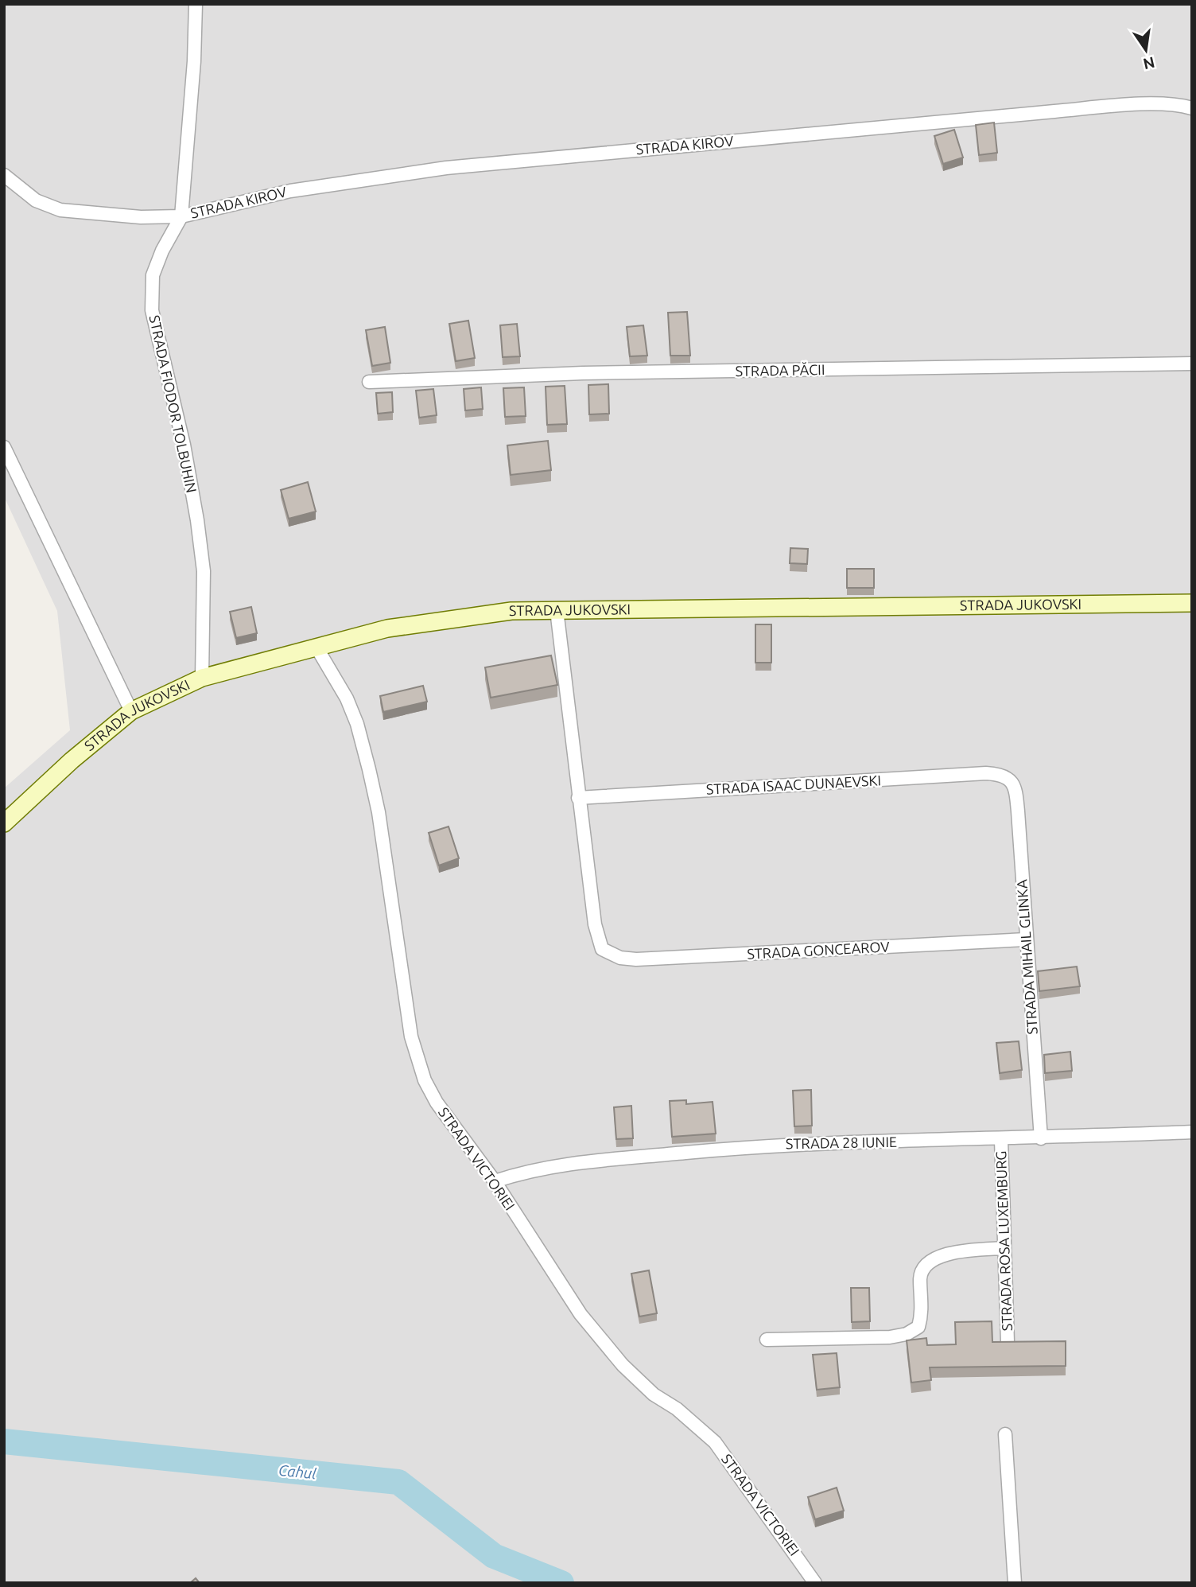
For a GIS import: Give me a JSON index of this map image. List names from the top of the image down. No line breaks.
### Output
{"streets":{"main road":["STRADA JUKOVSKI"],"street":["STRADA KIROV","STRADA PĂCII","STRADA FIODOR TOLBUHIN","STRADA ISAAC DUNAEVSKI","STRADA GONCEAROV","STRADA MIHAIL GLINKA","STRADA 28 IUNIE","STRADA VICTORIEI","STRADA ROSA LUXEMBURG"]},"crossings":[["STRADA KIROV","STRADA FIODOR TOLBUHIN"],["STRADA FIODOR TOLBUHIN","STRADA JUKOVSKI"],["STRADA JUKOVSKI","STRADA VICTORIEI"],["STRADA ISAAC DUNAEVSKI","STRADA GONCEAROV"],["STRADA ISAAC DUNAEVSKI","STRADA MIHAIL GLINKA"],["STRADA GONCEAROV","STRADA MIHAIL GLINKA"],["STRADA MIHAIL GLINKA","STRADA 28 IUNIE"],["STRADA 28 IUNIE","STRADA VICTORIEI"],["STRADA 28 IUNIE","STRADA ROSA LUXEMBURG"]],"water":["Cahul"],"north":"bottom"}
